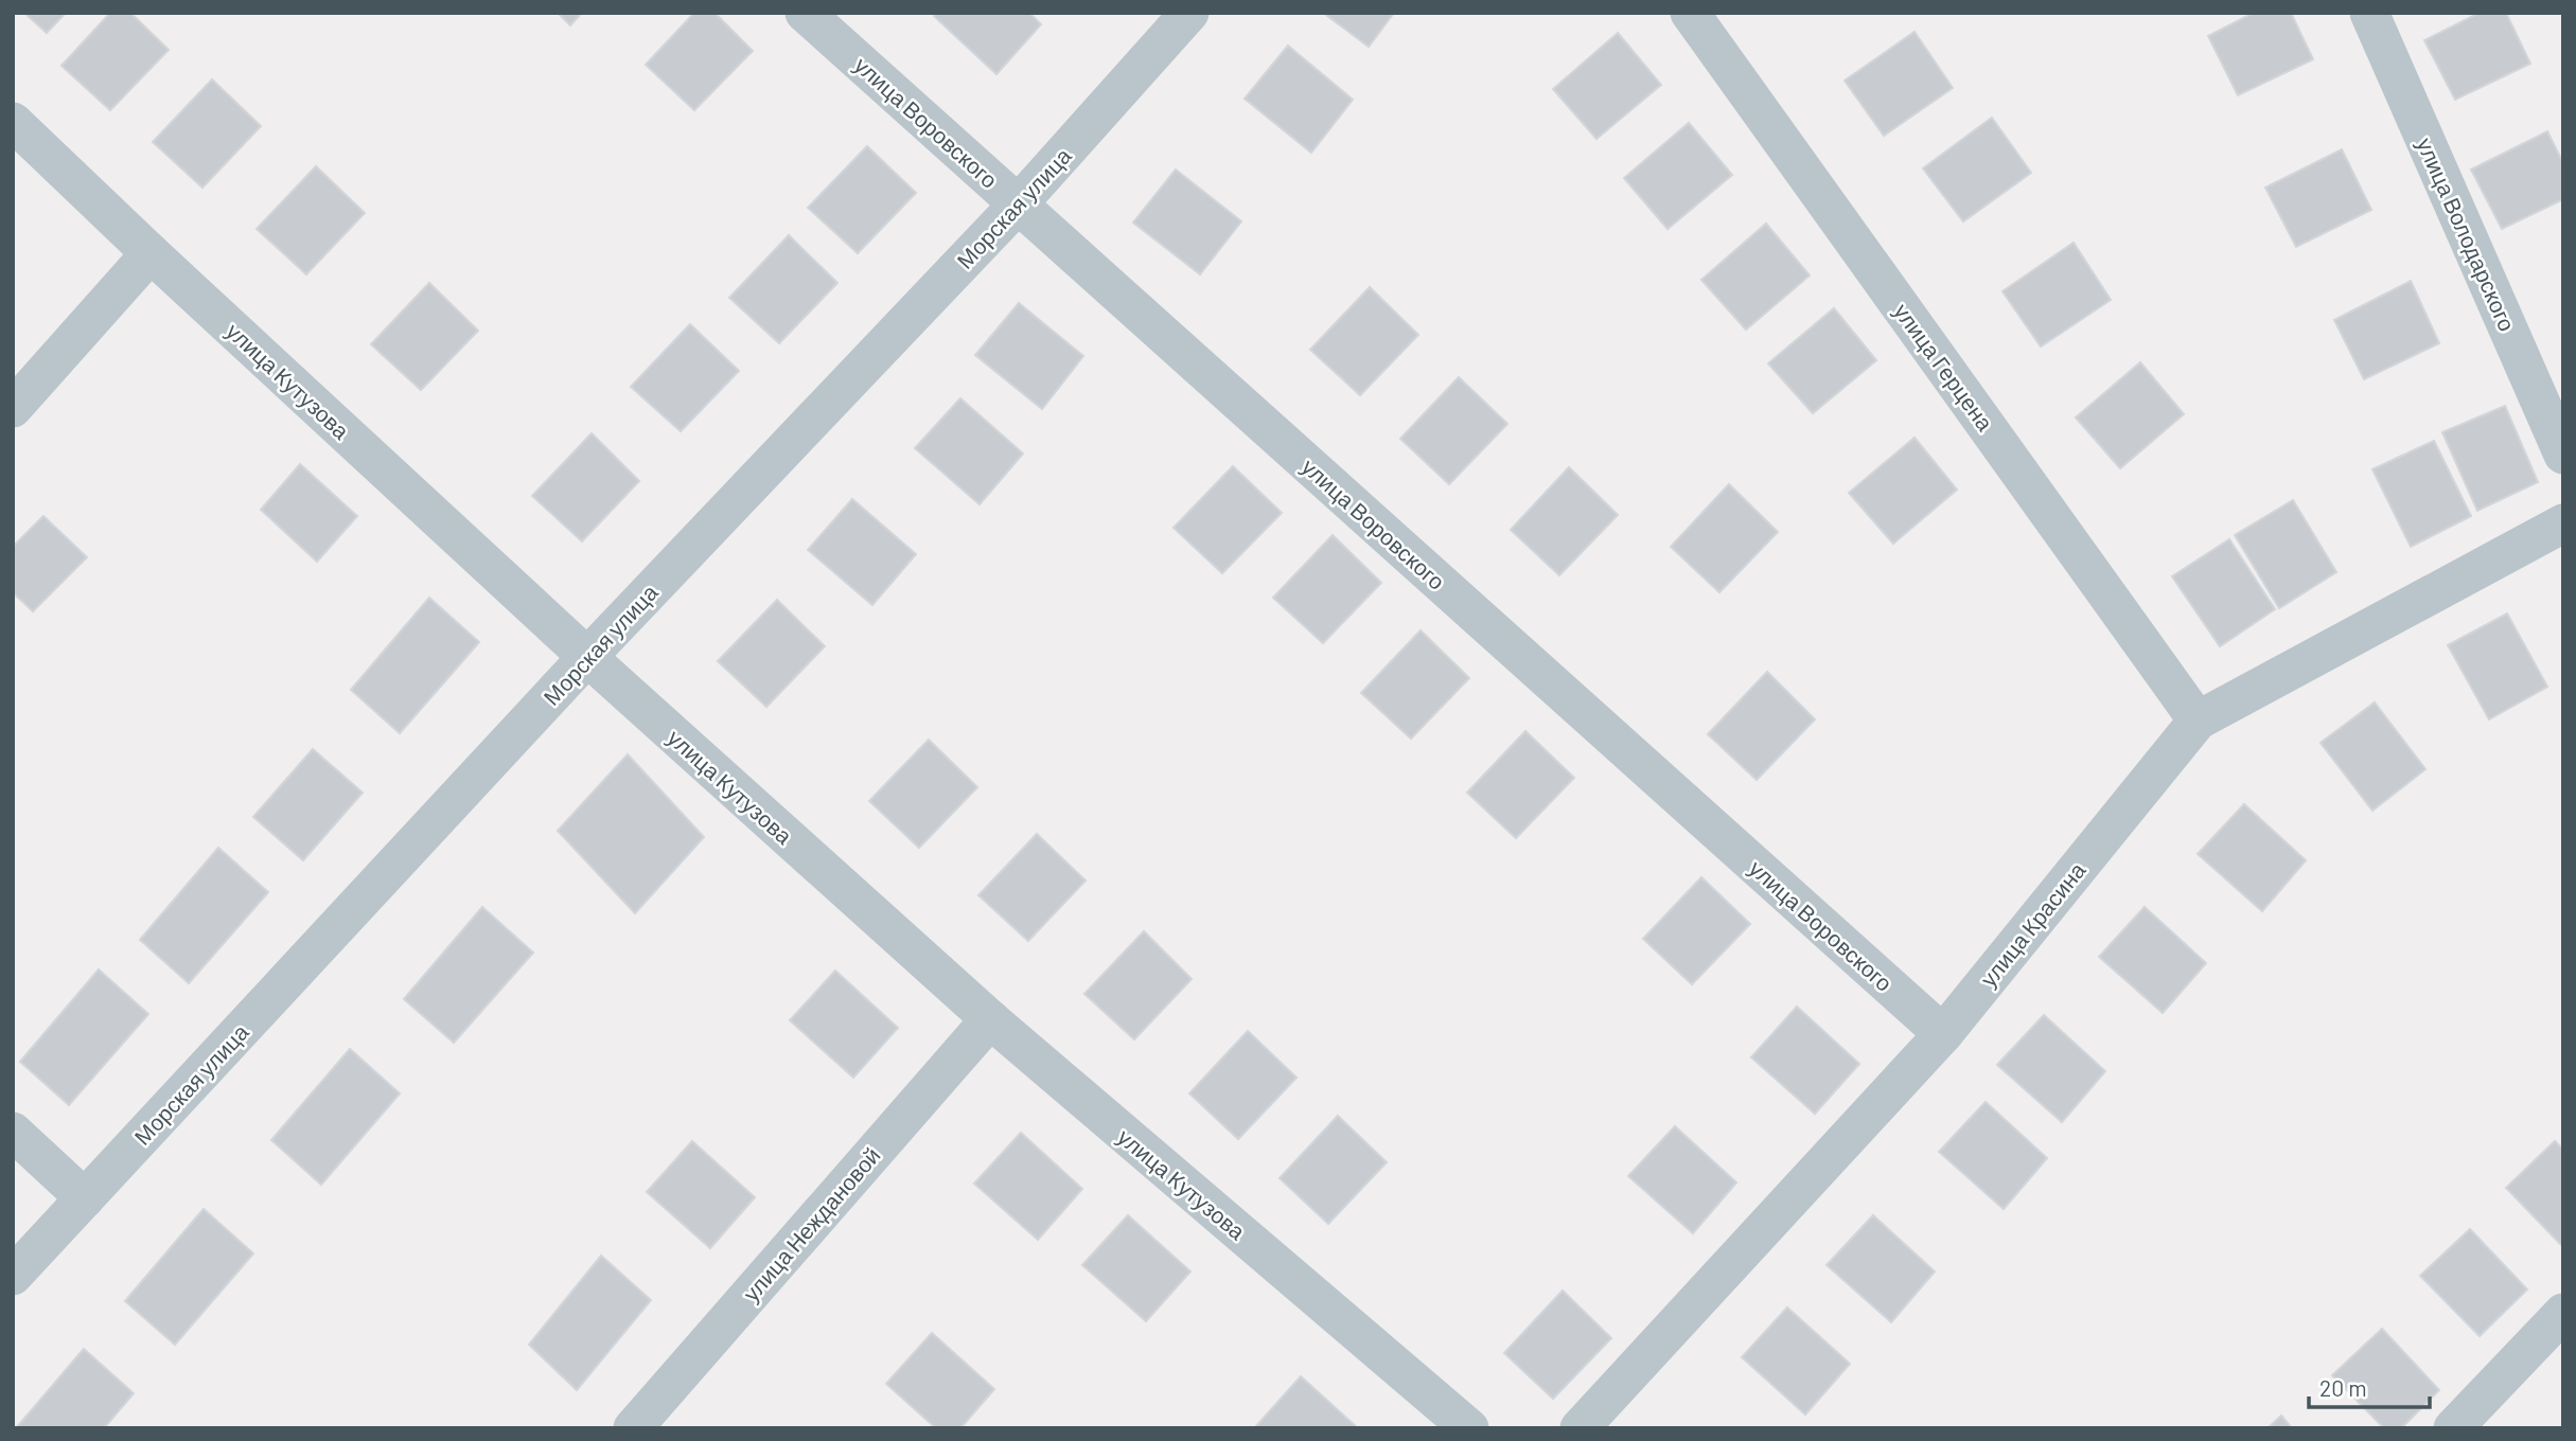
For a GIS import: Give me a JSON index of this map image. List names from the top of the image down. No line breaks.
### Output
{"streets":{"street":["улица Воровского","Морская улица","улица Володарского","улица Герцена","улица Кутузова","улица Красина","улица Неждановой"]},"crossings":[["улица Воровского","Морская улица"],["улица Воровского","улица Красина"],["Морская улица","улица Кутузова"],["улица Герцена","улица Красина"],["улица Кутузова","улица Неждановой"]],"scale_bar":"20 m"}
